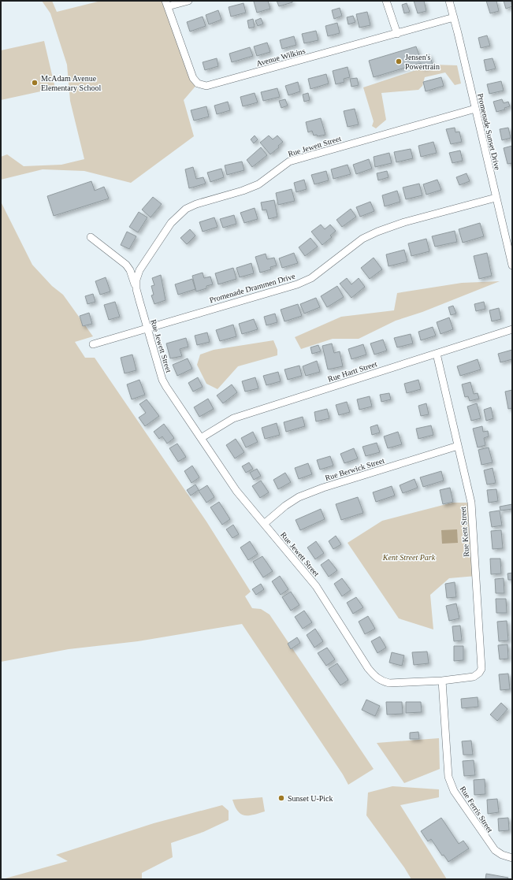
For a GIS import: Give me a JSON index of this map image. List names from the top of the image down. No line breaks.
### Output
{"streets":{"street":["Avenue Wilkins","Promenade Sunset Drive","Rue Jewett Street","Promenade Drammen Drive","Rue Hartt Street","Rue Berwick Street","Rue Kent Street","Rue Ferris Street"]},"crossings":[["Avenue Wilkins","Promenade Sunset Drive"],["Promenade Sunset Drive","Rue Jewett Street"],["Promenade Sunset Drive","Promenade Drammen Drive"],["Rue Jewett Street","Promenade Drammen Drive"],["Rue Jewett Street","Rue Hartt Street"],["Rue Jewett Street","Rue Berwick Street"],["Rue Jewett Street","Rue Kent Street"],["Rue Jewett Street","Rue Ferris Street"],["Rue Hartt Street","Rue Kent Street"],["Rue Berwick Street","Rue Kent Street"],["Rue Kent Street","Rue Ferris Street"]],"parks":["Kent Street Park"],"places":["Jensen's Powertrain","McAdam Avenue Elementary School","Sunset U-Pick"]}
